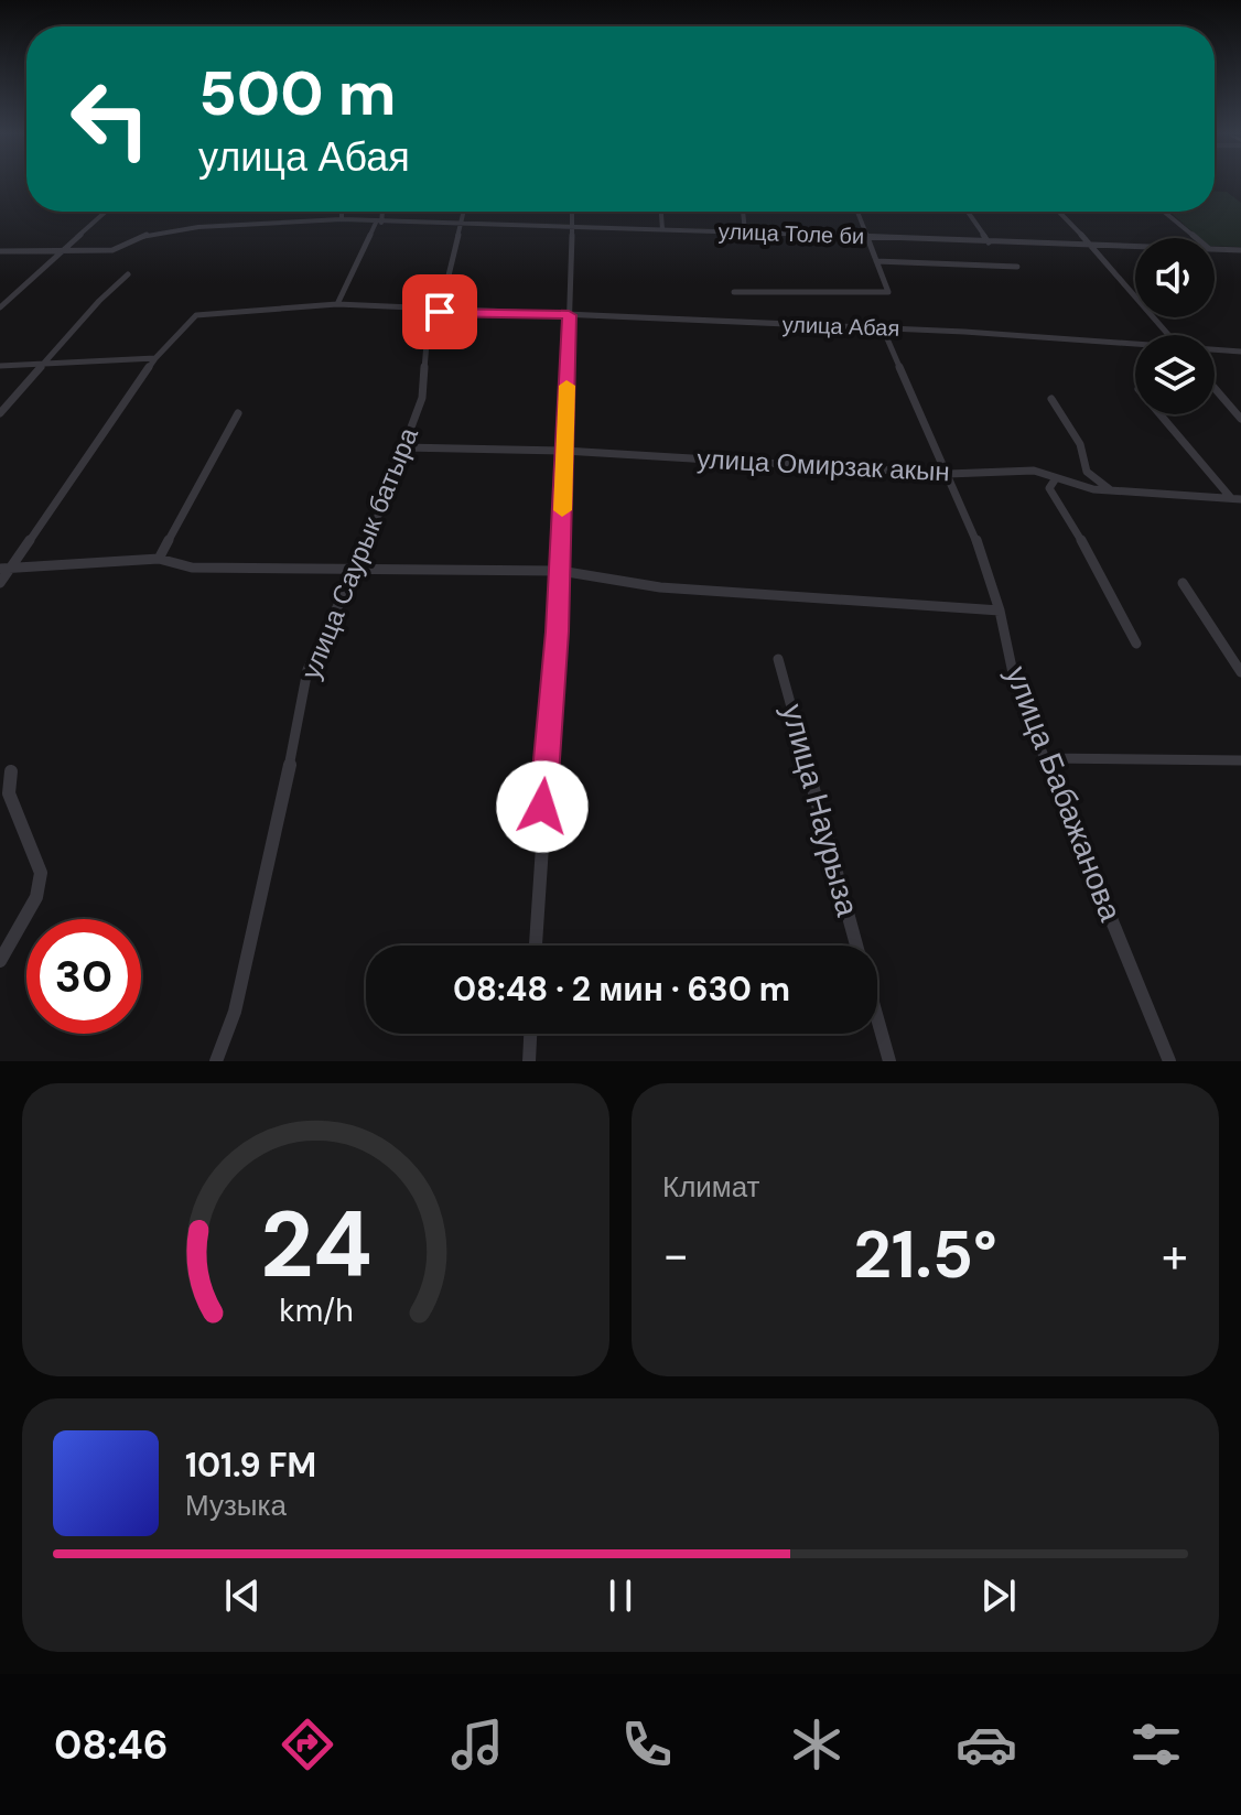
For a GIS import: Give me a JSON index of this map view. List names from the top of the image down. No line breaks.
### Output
{"streets":{"street":["улица Толе би","улица Абая","улица Омирзак акын","улица Саурык батыра","улица Бабажанова","улица Наурыза"]},"crossings":[["улица Толе би","улица Саурык батыра"],["улица Абая","улица Саурык батыра"],["улица Абая","улица Бабажанова"],["улица Омирзак акын","улица Саурык батыра"],["улица Омирзак акын","улица Бабажанова"]],"page":{"turn":["500 m","улица Абая"],"limit":"30","trip":"08:48 · 2 мин · 630 m","tile":"Климат","heat":["−","21.5°","+"],"song":["101.9 FM","Музыка"],"tabs":"08:46","gauge":["24","km/h"]}}
